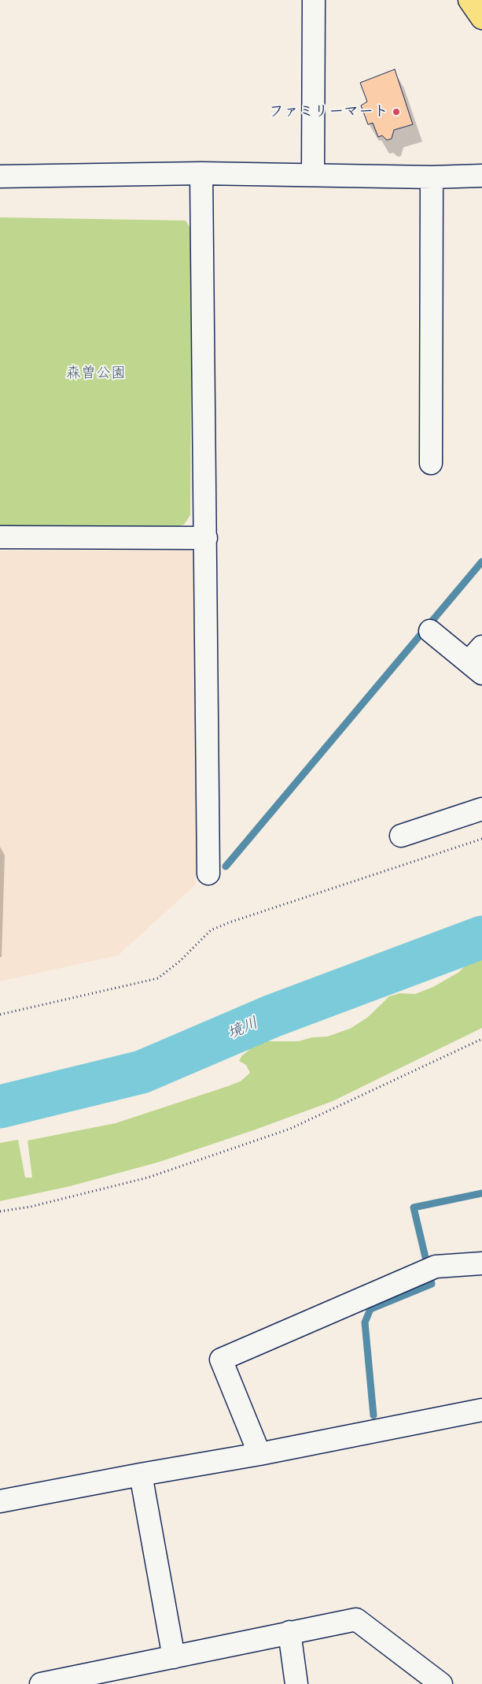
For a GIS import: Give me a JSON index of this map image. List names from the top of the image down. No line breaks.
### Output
{"water":["境川"],"parks":["森曽公園"],"places":["ファミリーマート"]}
